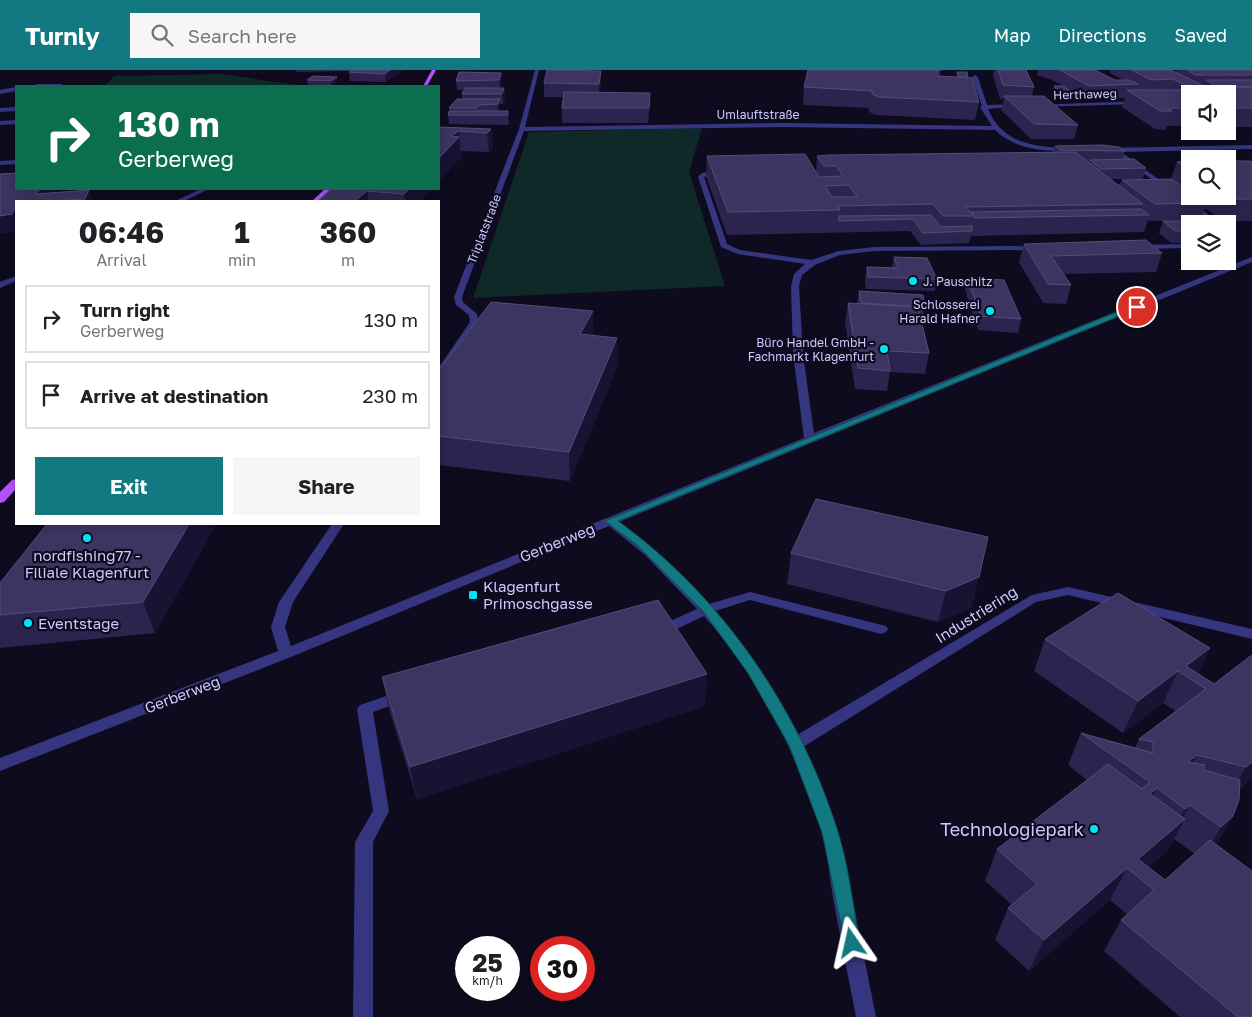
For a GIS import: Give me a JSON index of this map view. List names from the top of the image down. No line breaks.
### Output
{"streets":{"street":["Herthaweg","Umlauftstraße","Triplatstraße","Gerberweg","Industriering"]},"crossings":[["Umlauftstraße","Triplatstraße"]],"places":{"other":["J. Pauschitz","Schlosserei Harald Hafner","Büro Handel GmbH - Fachmarkt Klagenfurt","nordfishing77 - Filiale Klagenfurt","Eventstage","Technologiepark"],"transit":["Klagenfurt Primoschgasse"]},"page":{"header":"Turnly","search":"Search here","nav":["Map","Directions","Saved"],"turn":["130 m","Gerberweg"],"eta":["06:46","Arrival","1","min","360","m"],"list":[{"name":"Turn right","note":"Gerberweg","value":"130 m"},{"name":"Arrive at destination","value":"230 m"}],"buttons":["Exit","Share"],"speed":"25 km/h","limit":"30"}}
